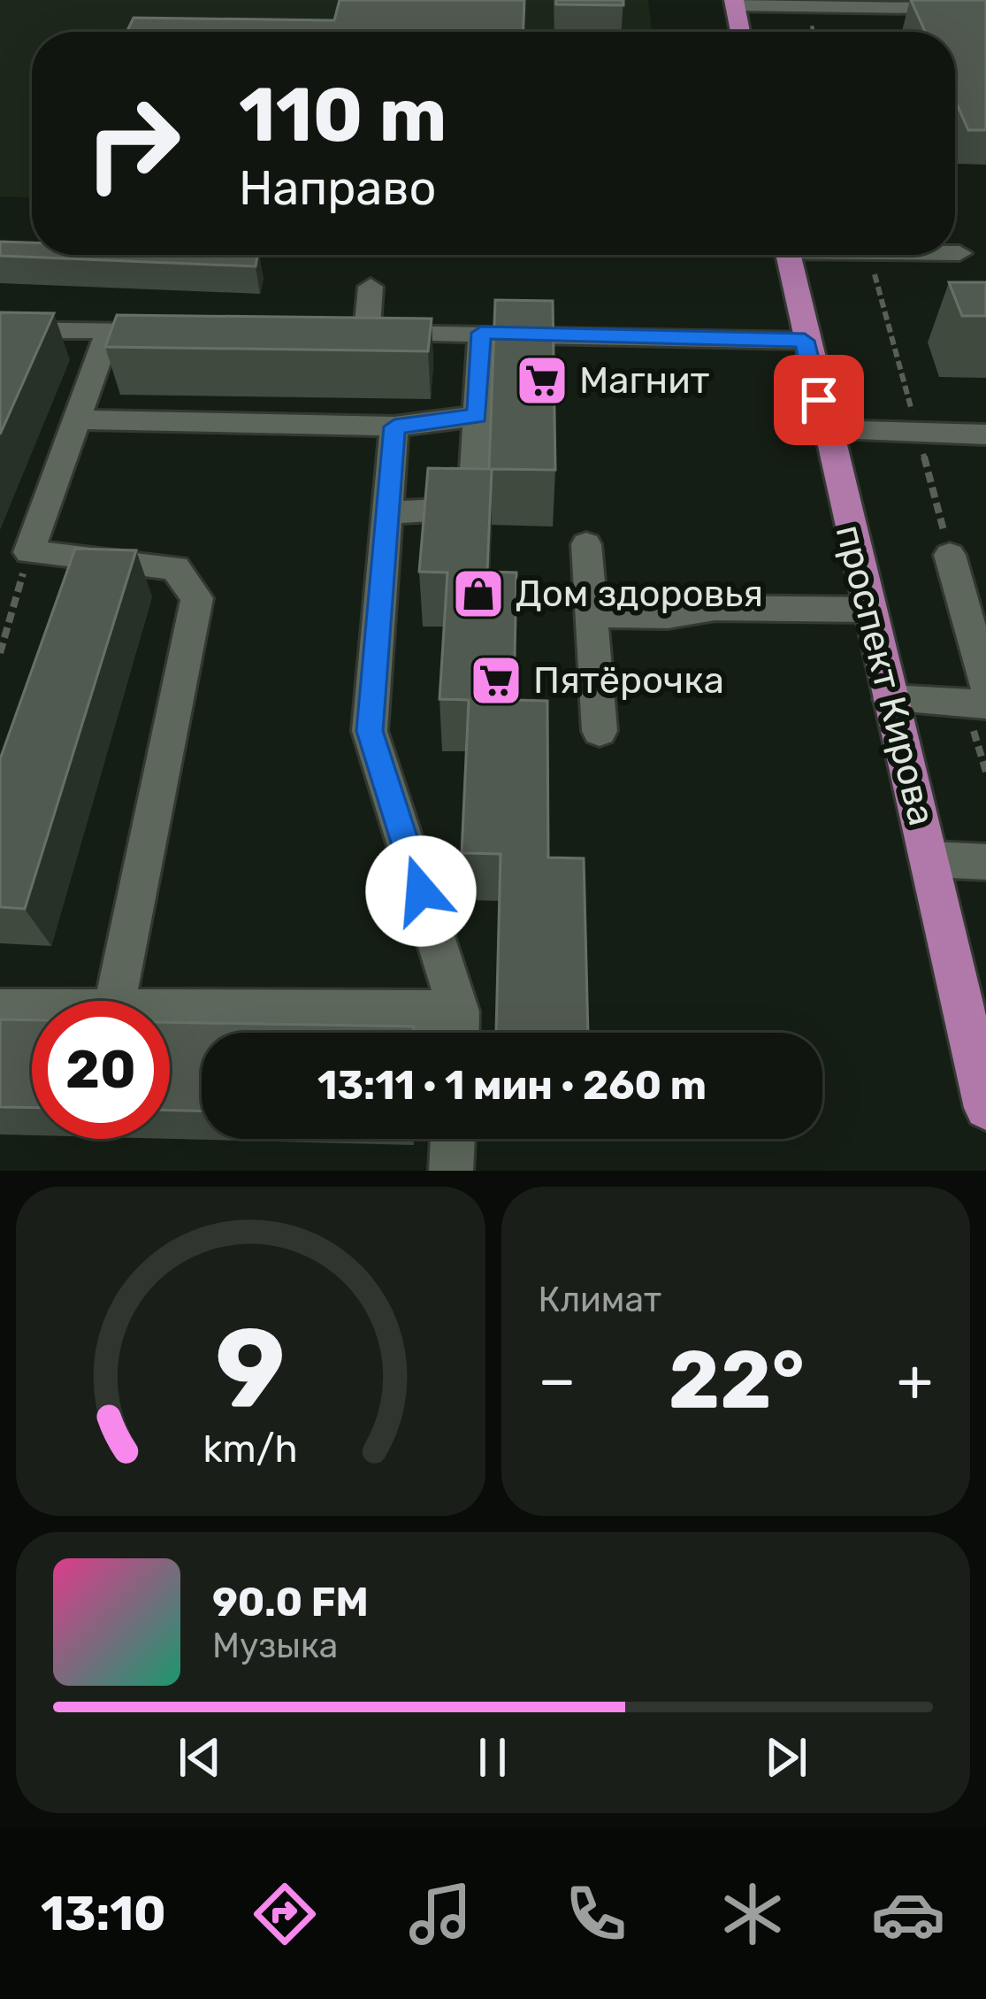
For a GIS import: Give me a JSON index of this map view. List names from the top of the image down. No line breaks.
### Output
{"streets":{"main road":["проспект Кирова"]},"places":{"supermarket":["Магнит","Пятёрочка"],"shop":["Дом здоровья"]},"page":{"turn":["110 m","Направо"],"limit":"20","trip":"13:11 · 1 мин · 260 m","tile":"Климат","heat":["−","22°","+"],"song":["90.0 FM","Музыка"],"tabs":"13:10","gauge":["9","km/h"]}}
